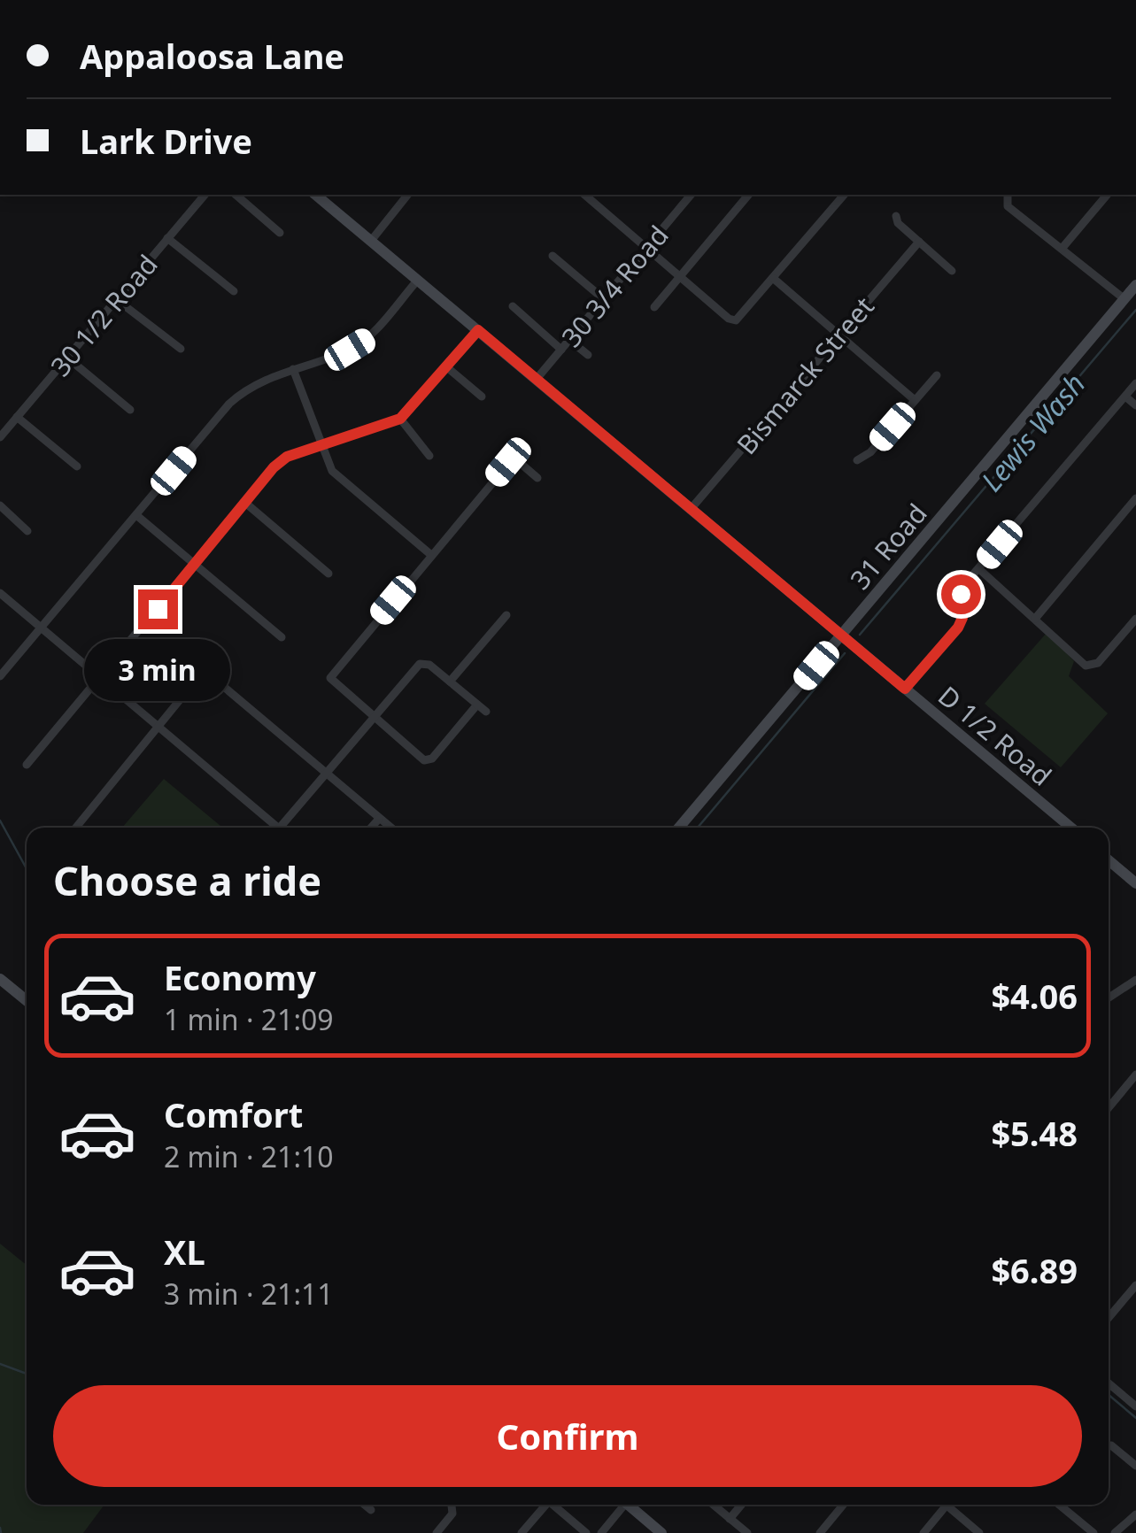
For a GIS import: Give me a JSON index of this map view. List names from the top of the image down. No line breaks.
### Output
{"streets":{"main road":["31 Road","D 1/2 Road"],"street":["30 3/4 Road","30 1/2 Road","Bismarck Street"]},"crossings":[["30 3/4 Road","D 1/2 Road"],["Bismarck Street","D 1/2 Road"],["31 Road","D 1/2 Road"]],"water":["Lewis Wash"],"page":{"banner":["Appaloosa Lane","Lark Drive"],"bubble":"3 min","heading":"Choose a ride","list":[{"name":"Economy","note":"1 min · 21:09","value":"$4.06"},{"name":"Comfort","note":"2 min · 21:10","value":"$5.48"},{"name":"XL","note":"3 min · 21:11","value":"$6.89"}],"buttons":"Confirm"}}
